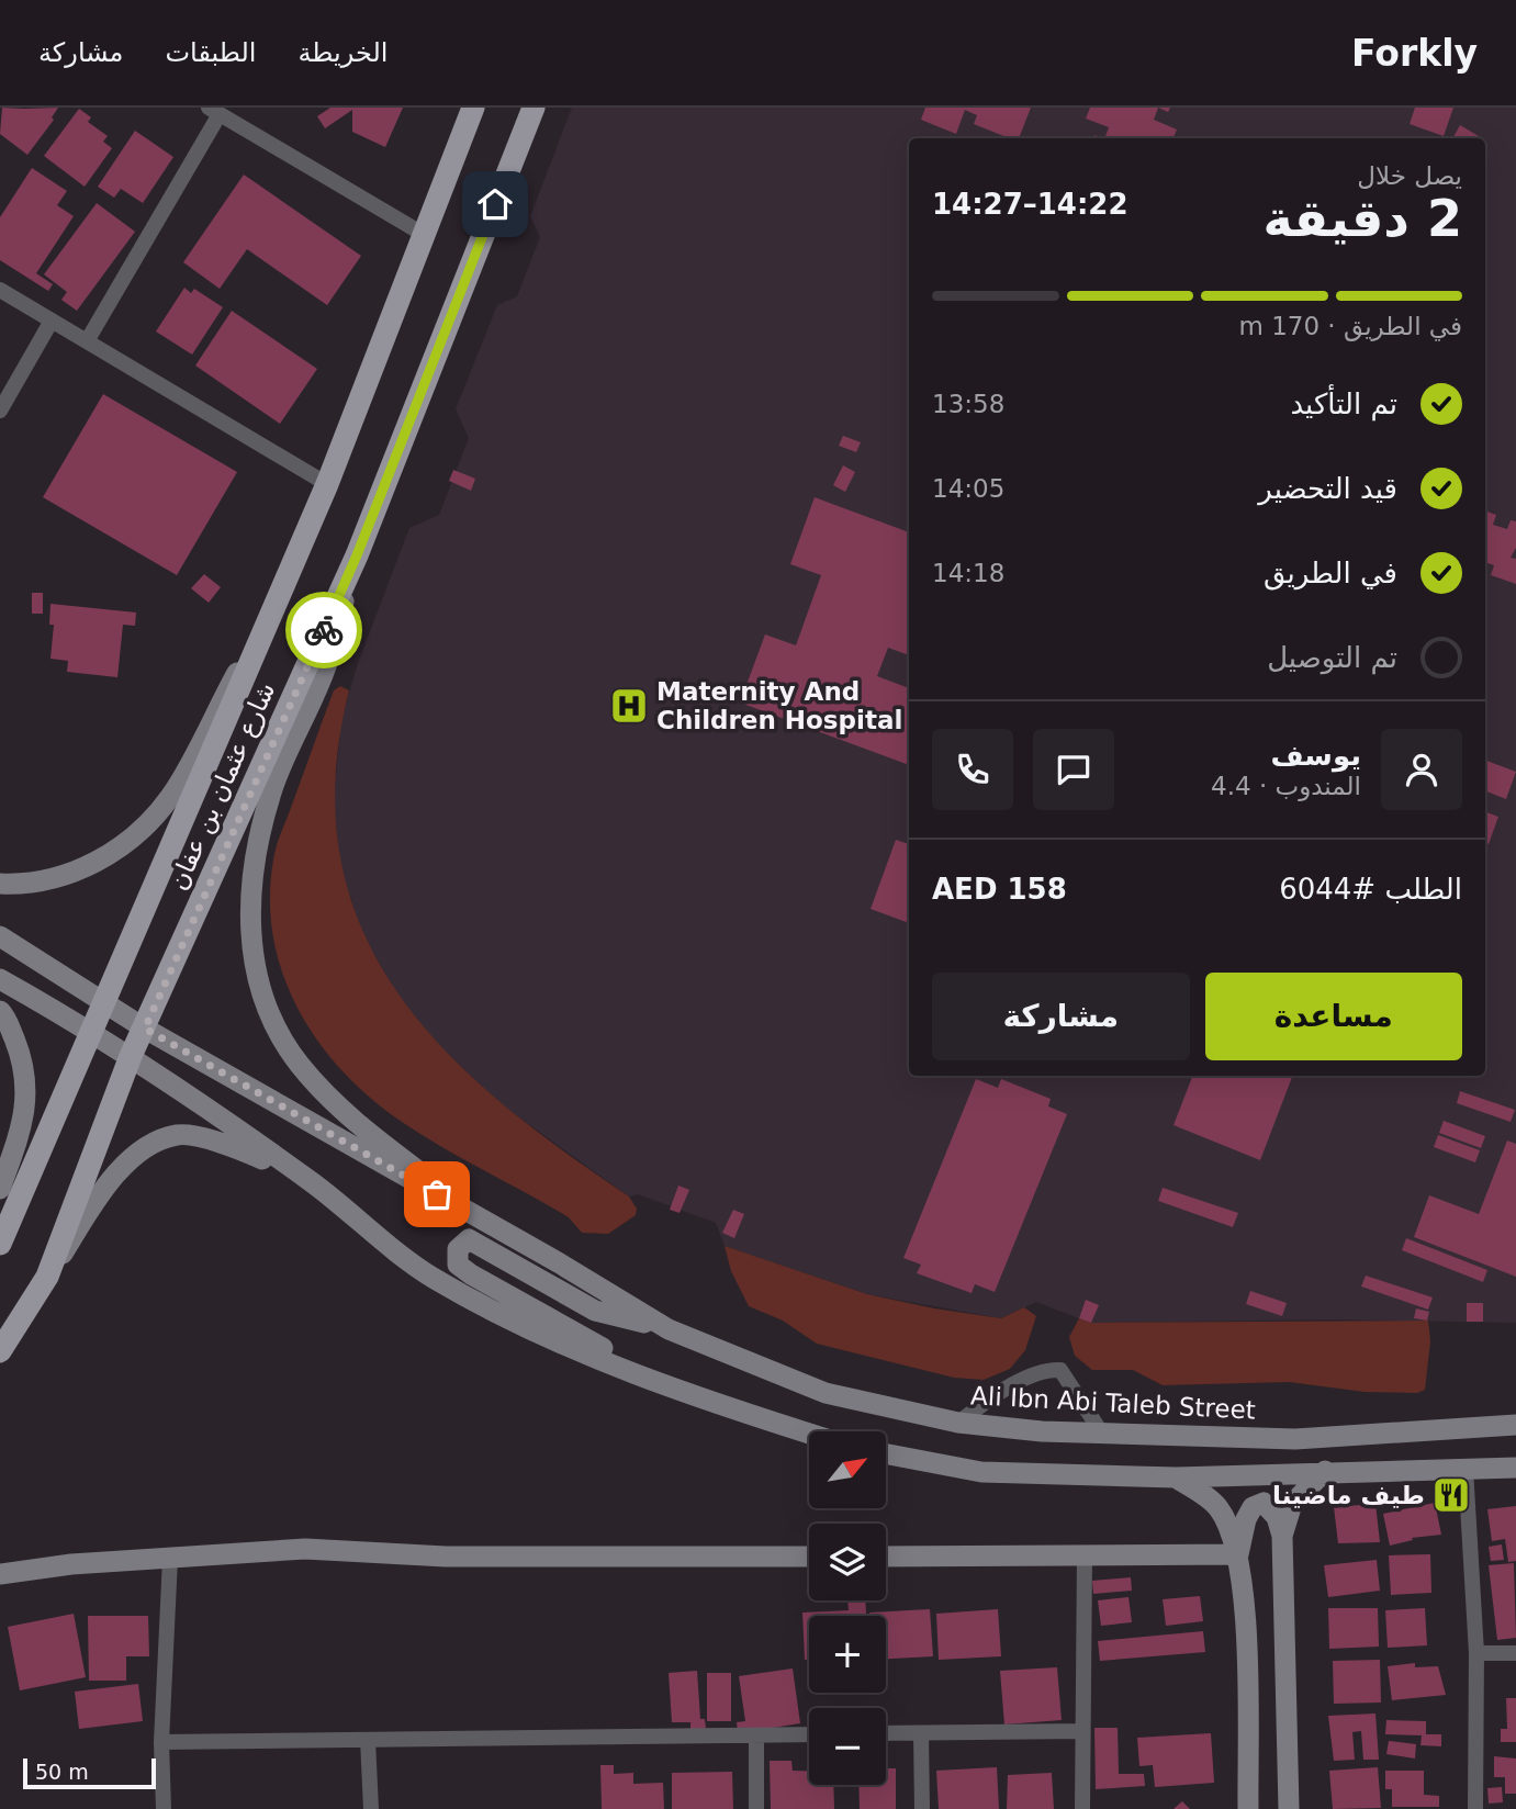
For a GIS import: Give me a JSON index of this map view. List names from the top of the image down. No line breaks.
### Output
{"streets":{"main road":["شارع عثمان بن عفان"],"street":["Ali Ibn Abi Taleb Street"]},"crossings":[["شارع عثمان بن عفان","Ali Ibn Abi Taleb Street"]],"places":{"hospital":["Maternity And Children Hospital"],"restaurant":["طيف ماضينا"]},"scale_bar":"50 m","north":"top right","page":{"header":"Forkly","nav":["الخريطة","الطبقات","مشاركة"],"heading":["2 دقيقة","يصل خلال","14:22–14:27"],"panel":["يوسف","المندوب · 4.4","الطلب #6044","AED 158"],"bar":"في الطريق · 170 m","list":[["تم التأكيد","13:58"],["قيد التحضير","14:05"],["في الطريق","14:18"],"تم التوصيل"],"buttons":["مساعدة","مشاركة"],"map_buttons":["+","−"],"scale":"50 m"}}
